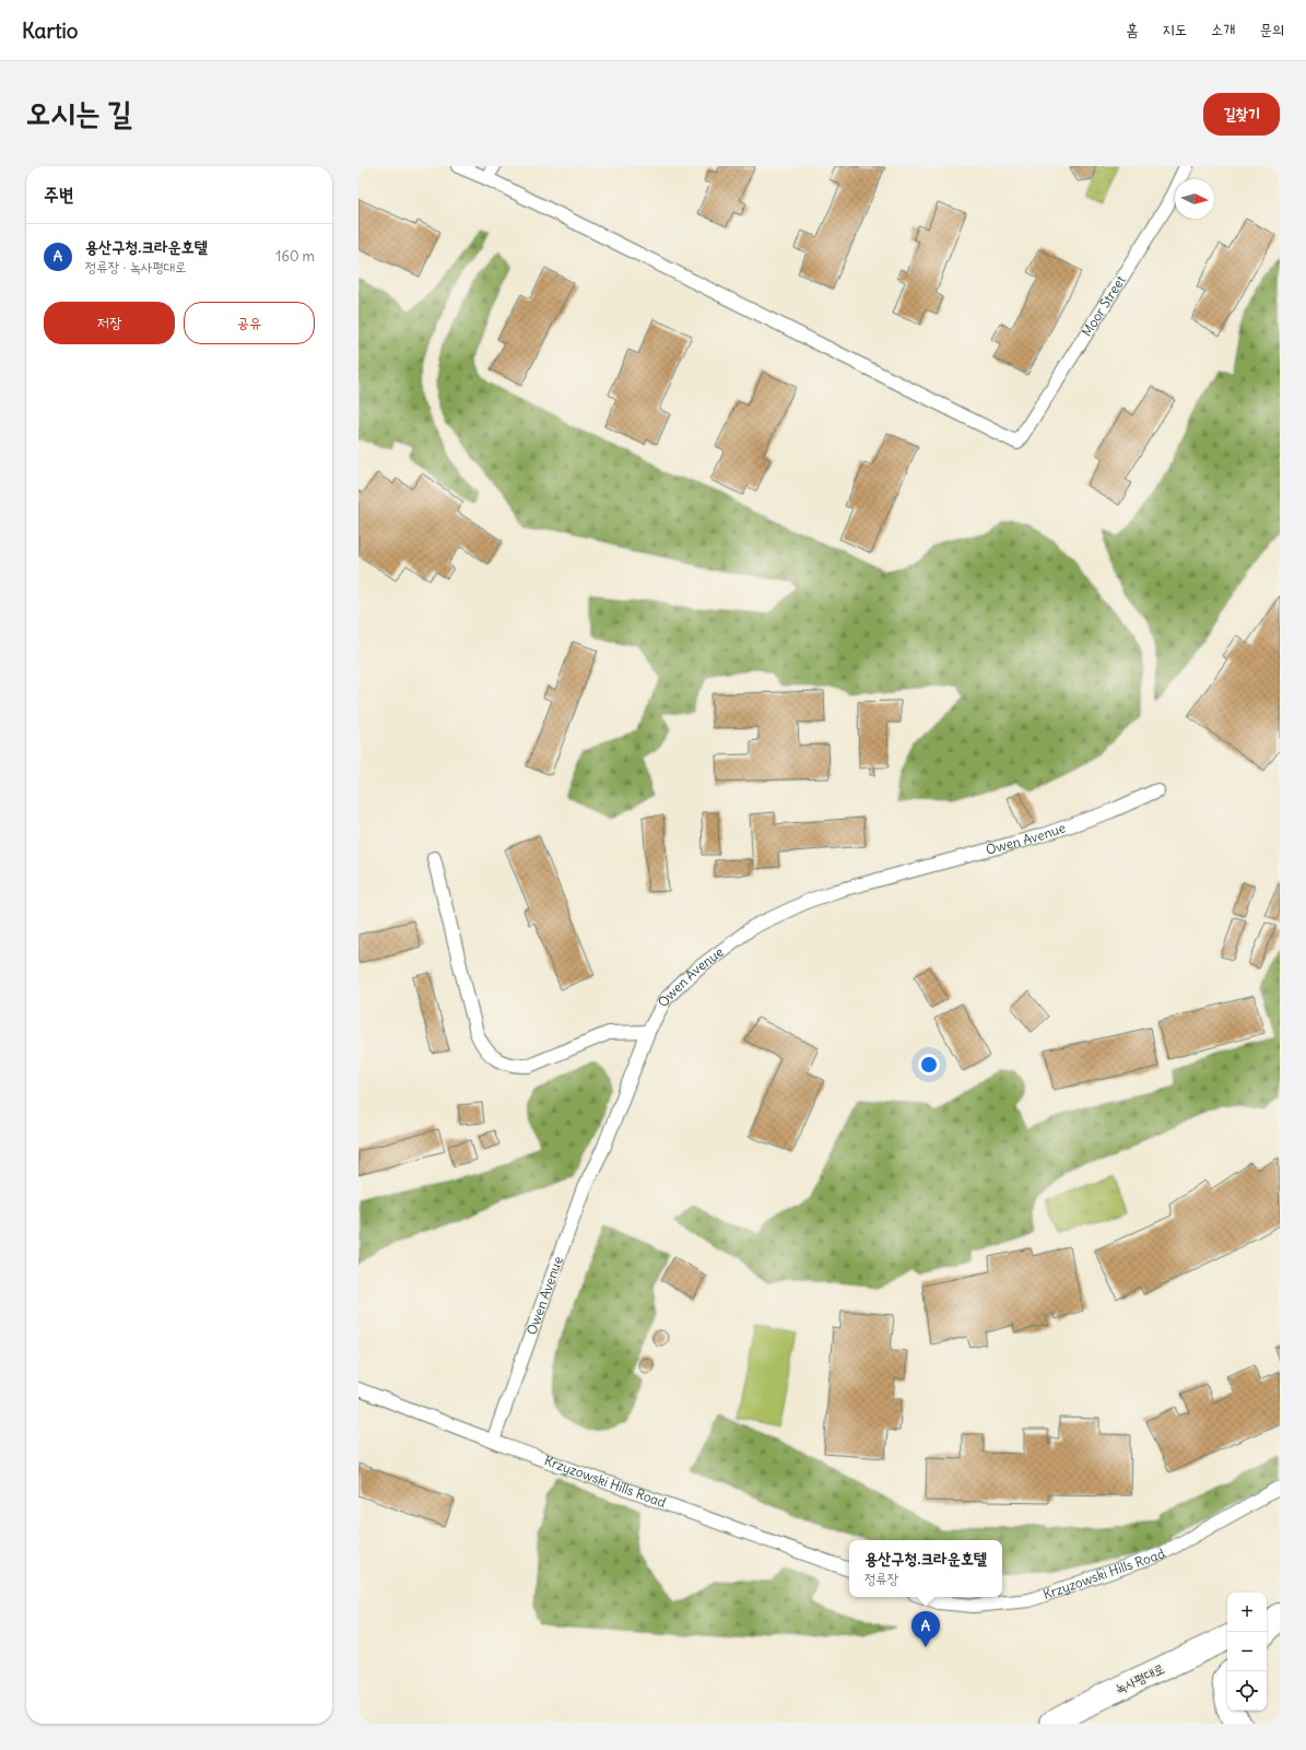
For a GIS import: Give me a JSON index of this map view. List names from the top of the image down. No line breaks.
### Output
{"streets":{"main road":["녹사평대로"],"lane":["Moor Street","Owen Avenue","Krzyzowski Hills Road"]},"crossings":[["Owen Avenue","Krzyzowski Hills Road"]],"north":"right","page":{"header":"Kartio","nav":["홈","지도","소개","문의"],"title":"오시는 길","buttons":["길찾기",["저장","공유"]],"heading":"주변","list":[{"mark":"A","name":"용산구청.크라운호텔","note":"정류장 · 녹사평대로","value":"160 m"}],"popup":["용산구청.크라운호텔","정류장"],"map_buttons":["+","−"],"pins":"A"}}
